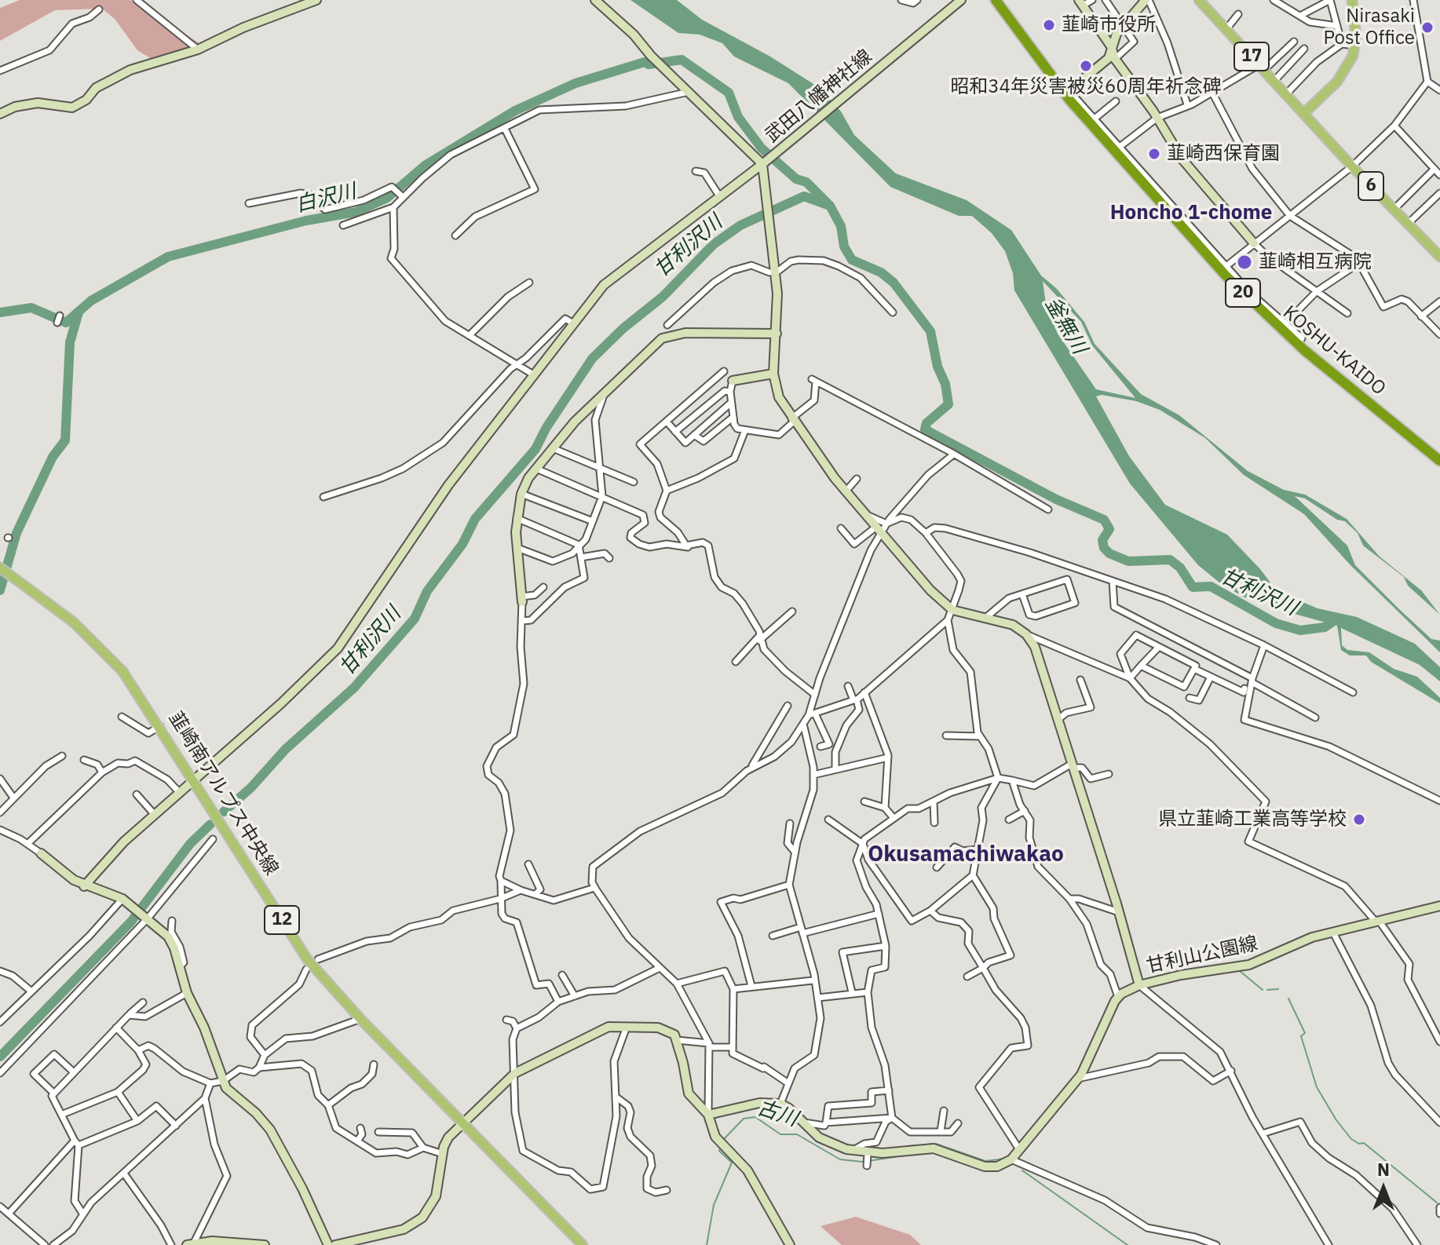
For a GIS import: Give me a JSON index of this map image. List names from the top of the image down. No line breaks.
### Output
{"streets":{"highway":["20","KOSHU-KAIDO"],"main road":["17","6","韮崎南アルプス中央線","12"],"street":["武田八幡神社線","甘利山公園線"]},"crossings":[["17","6"]],"districts":["Honcho 1-chome","Okusamachiwakao"],"water":["白沢川","甘利沢川","釜無川","古川"],"places":["韮崎市役所","Nirasaki Post Office","昭和34年災害被災60周年祈念碑","韮崎西保育園","韮崎相互病院","県立韮崎工業高等学校"],"north":"top"}
